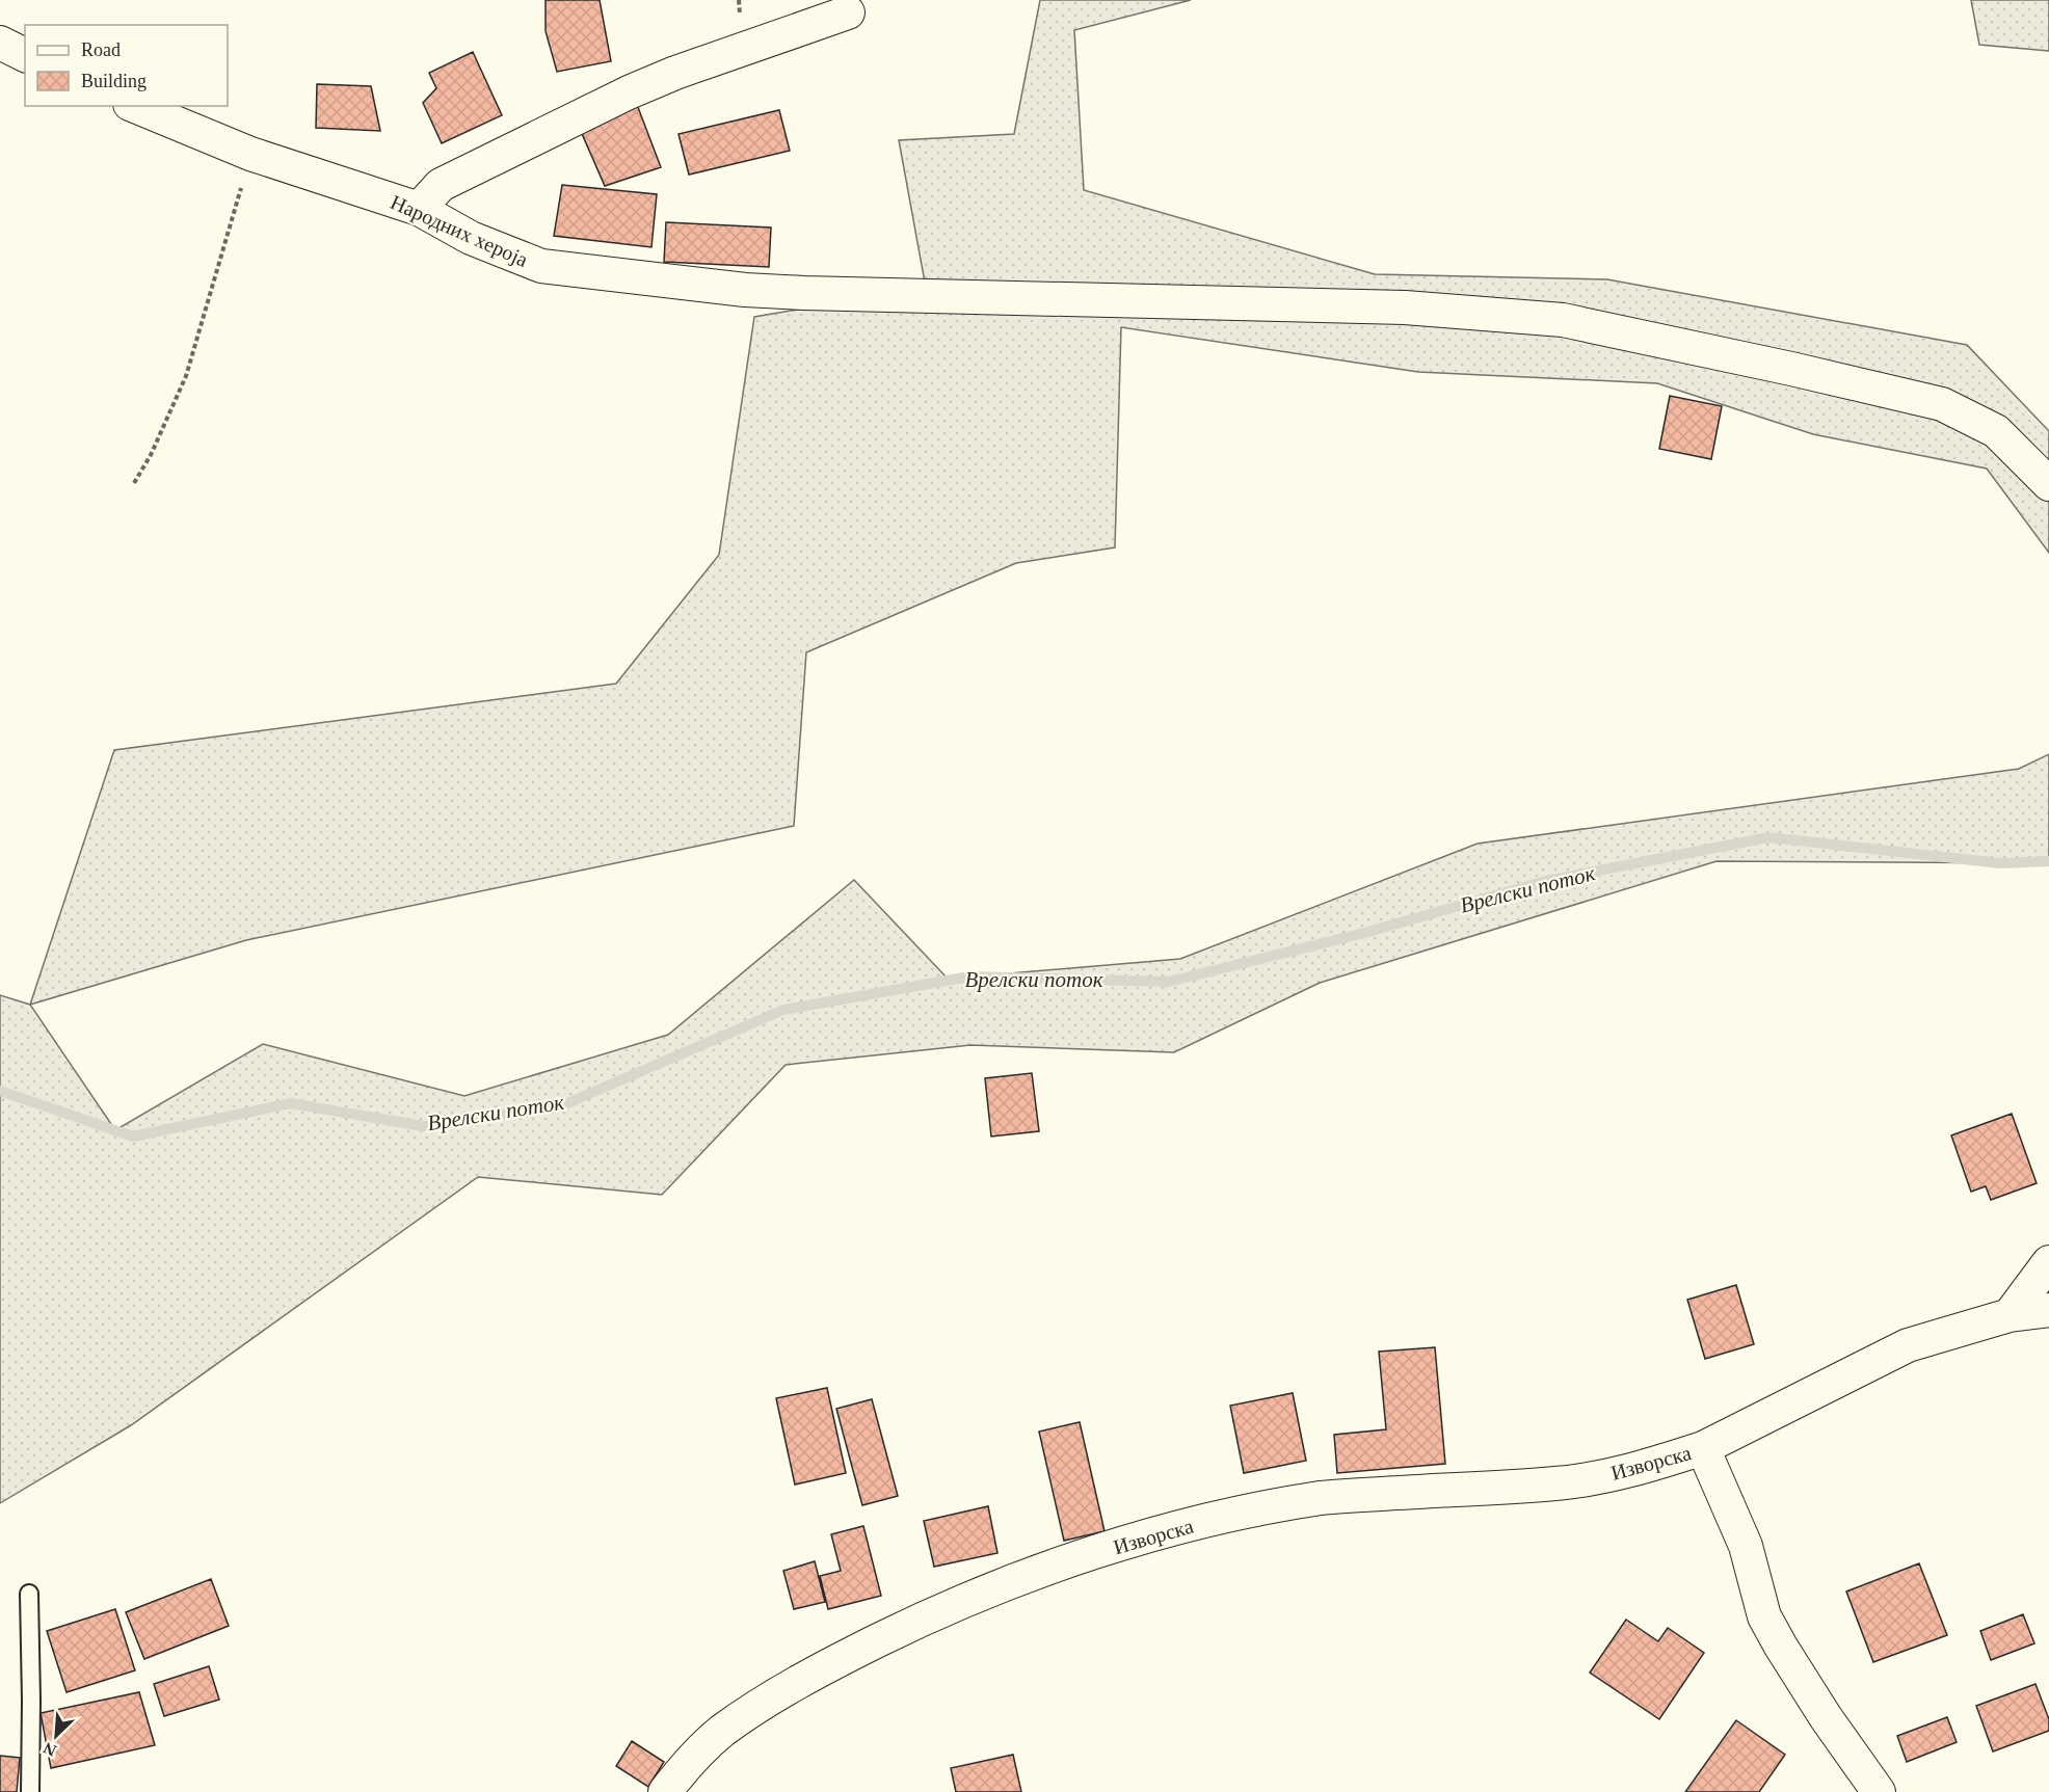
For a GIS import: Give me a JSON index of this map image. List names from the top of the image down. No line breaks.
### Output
{"streets":{"street":["Народних хероја","Изворска"]},"water":["Врелски поток"],"legend":["Road","Building"],"north":"bottom left"}
